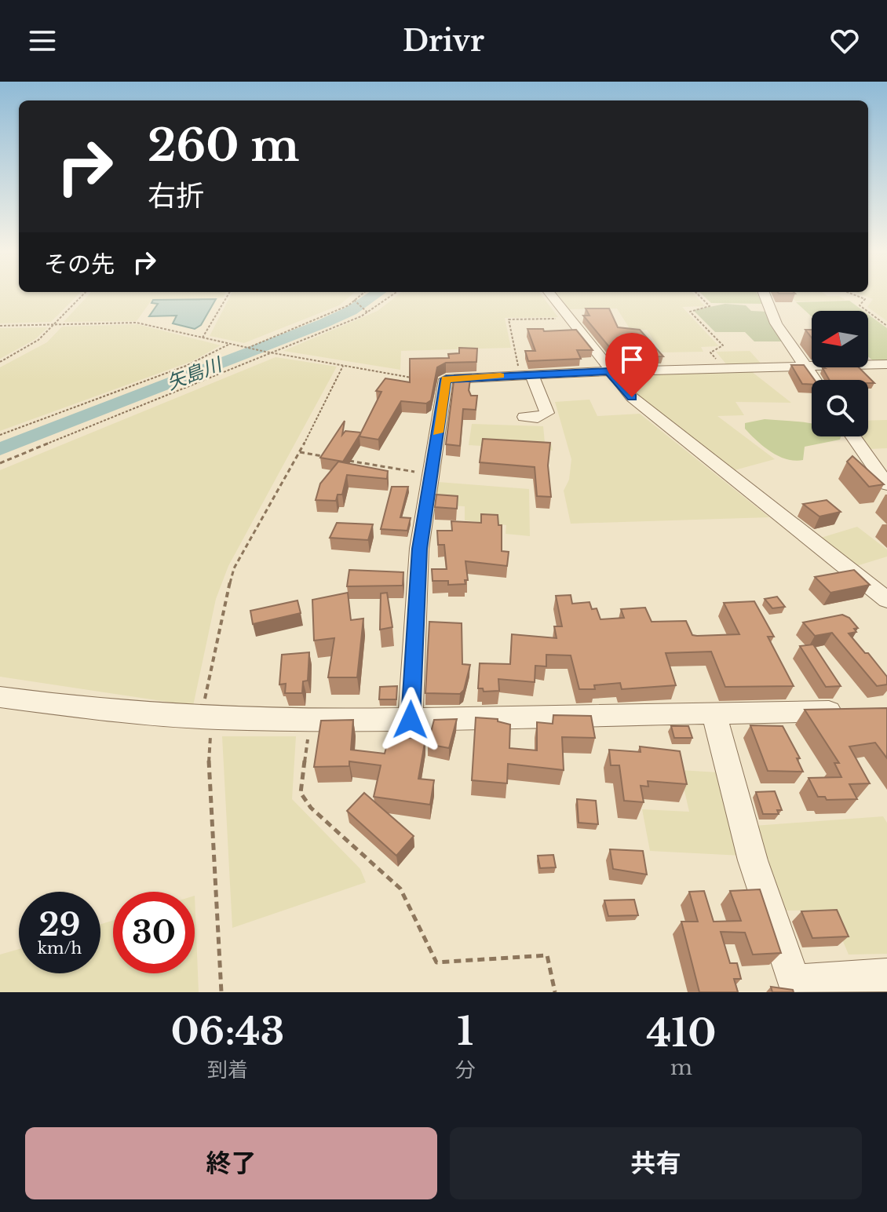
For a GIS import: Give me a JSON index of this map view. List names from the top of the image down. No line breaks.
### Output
{"water":["矢島川"],"north":"left","page":{"header":"Drivr","turn":["260 m","右折"],"then":"その先","speed":"29 km/h","limit":"30","eta":["06:43","到着","1","分","410","m"],"buttons":["終了","共有"]}}
